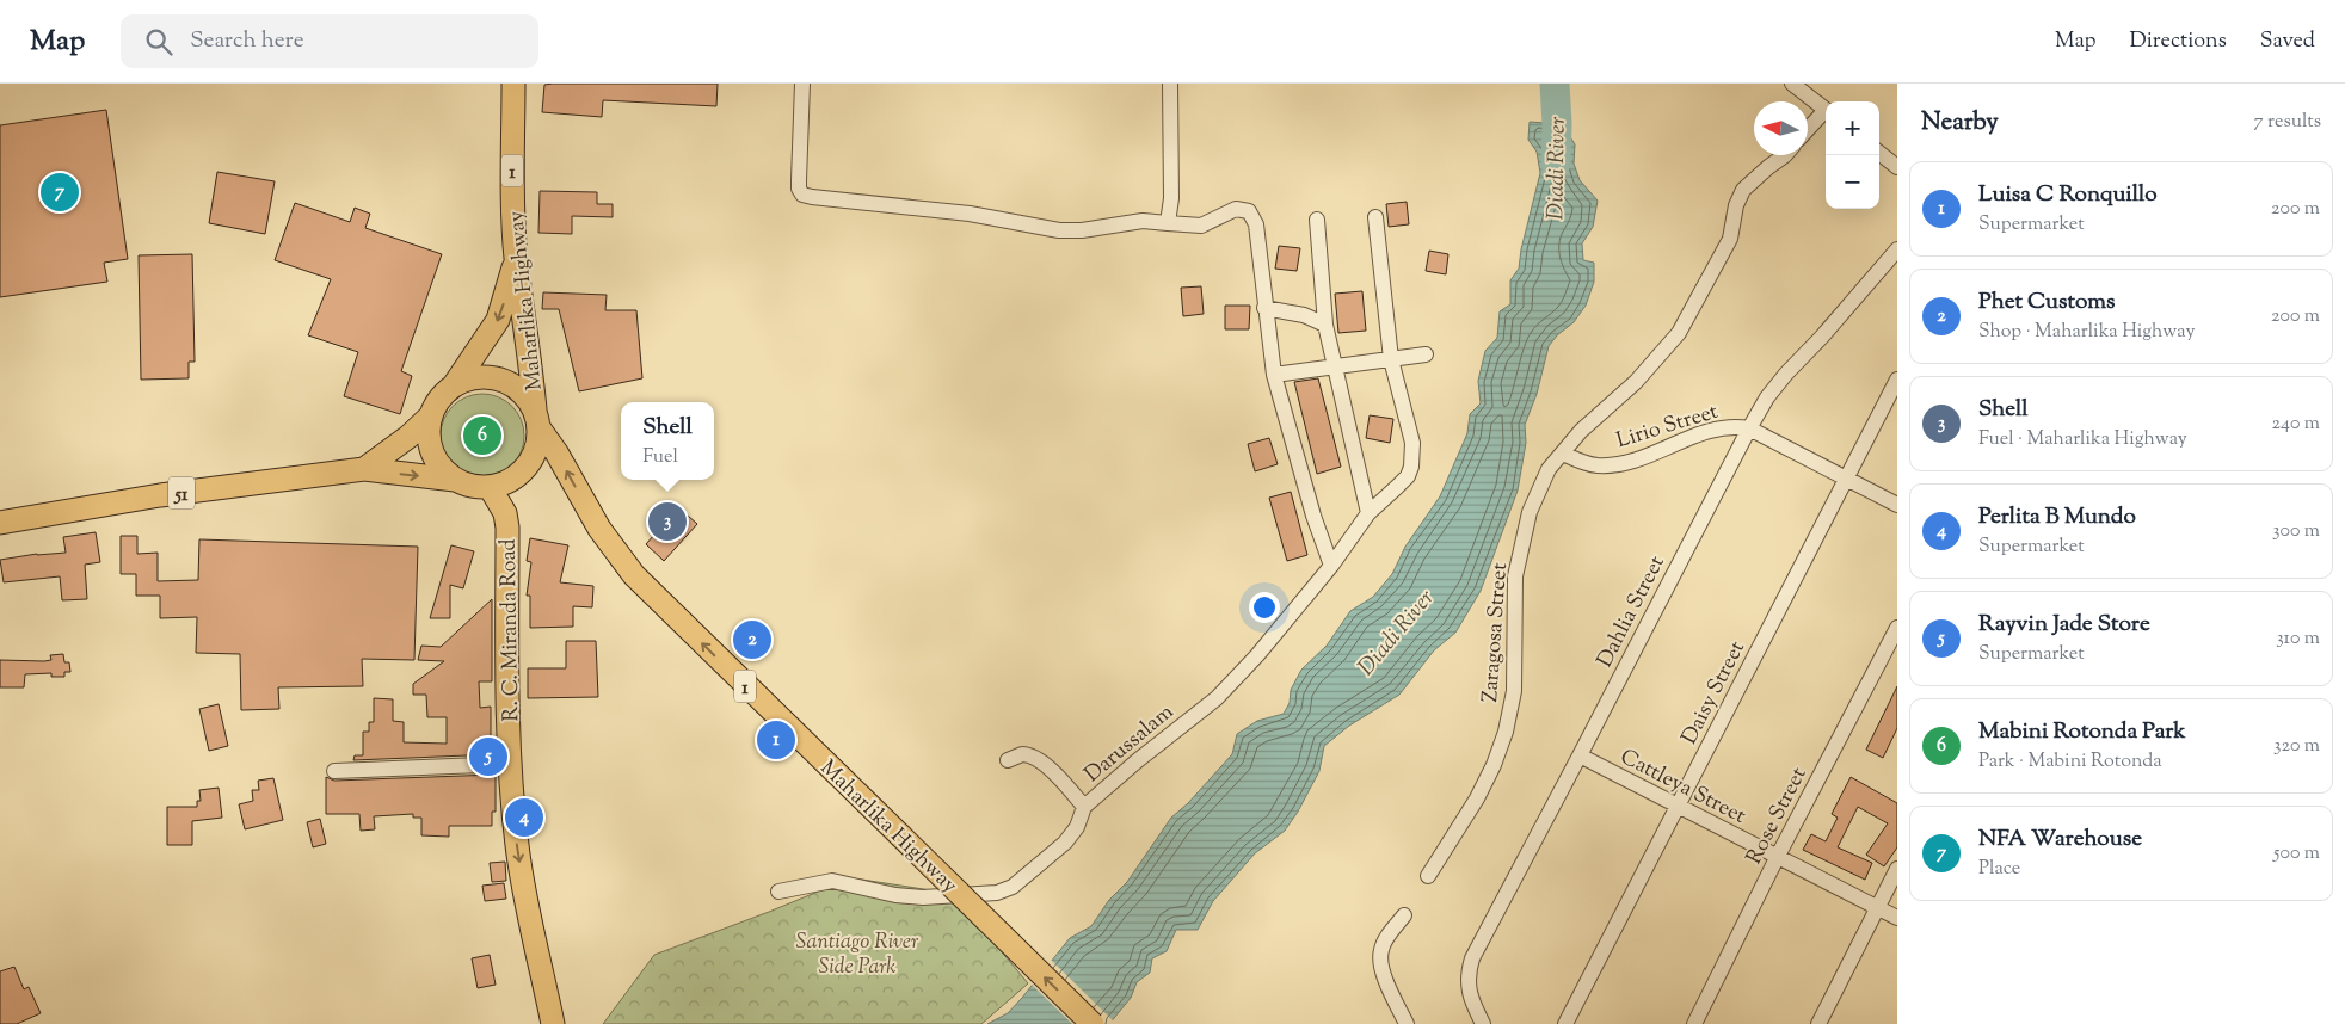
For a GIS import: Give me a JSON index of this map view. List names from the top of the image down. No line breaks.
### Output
{"streets":{"main road":["1","Maharlika Highway","51","R. C. Miranda Road"],"street":["Lirio Street","Dahlia Street","Zaragosa Street","Daisy Street","Darussalam","Cattleya Street","Rose Street"]},"crossings":[["1","Maharlika Highway"],["1","51"],["1","R. C. Miranda Road"],["Maharlika Highway","51"],["Maharlika Highway","R. C. Miranda Road"],["Lirio Street","Dahlia Street"],["Lirio Street","Zaragosa Street"],["51","R. C. Miranda Road"],["Dahlia Street","Cattleya Street"],["Daisy Street","Cattleya Street"],["Cattleya Street","Rose Street"]],"one_way":["Maharlika Highway","R. C. Miranda Road"],"water":["Diadi River"],"parks":["Santiago River Side Park"],"north":"left","page":{"header":"Map","search":"Search here","nav":["Map","Directions","Saved"],"heading":["Nearby","7 results"],"map_buttons":["+","−"],"list":[{"mark":"1","name":"Luisa C Ronquillo","note":"Supermarket","value":"200 m"},{"mark":"2","name":"Phet Customs","note":"Shop · Maharlika Highway","value":"200 m"},{"mark":"3","name":"Shell","note":"Fuel · Maharlika Highway","value":"240 m"},{"mark":"4","name":"Perlita B Mundo","note":"Supermarket","value":"300 m"},{"mark":"5","name":"Rayvin Jade Store","note":"Supermarket","value":"310 m"},{"mark":"6","name":"Mabini Rotonda Park","note":"Park · Mabini Rotonda","value":"320 m"},{"mark":"7","name":"NFA Warehouse","note":"Place","value":"500 m"}],"pins":["7","6","3","2","1","5","4"],"popup":["Shell","Fuel"]}}
